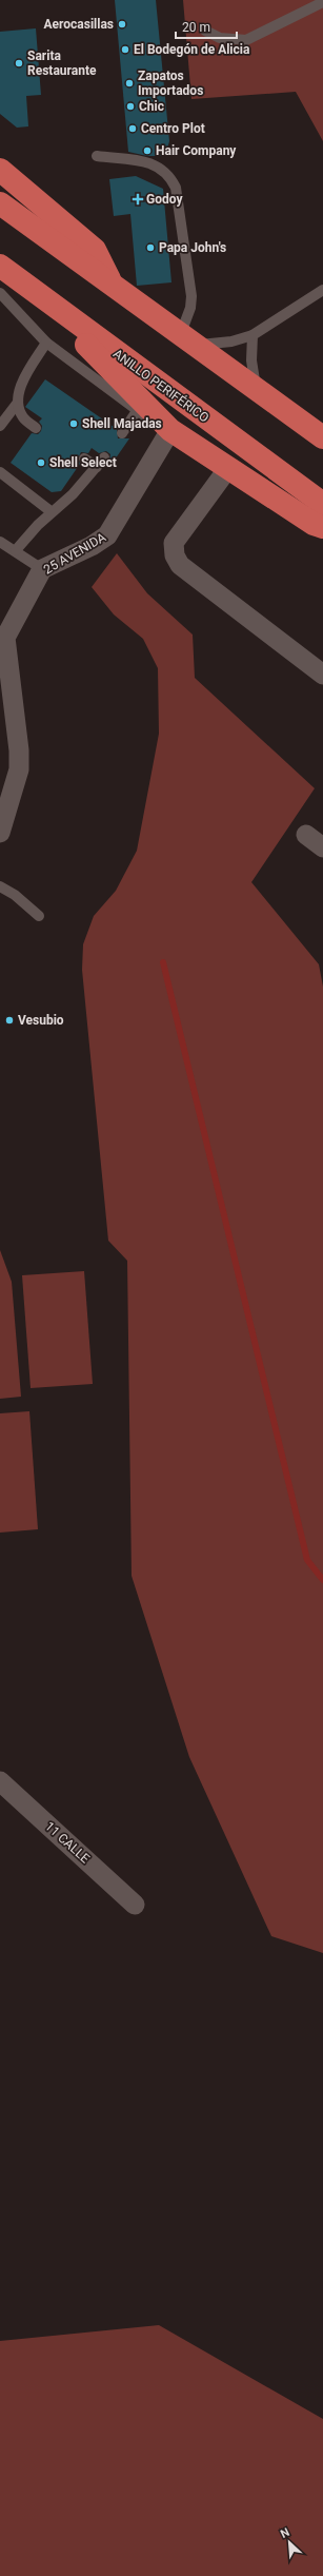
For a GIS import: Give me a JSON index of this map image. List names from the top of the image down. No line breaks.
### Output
{"streets":{"highway":["ANILLO PERIFÉRICO"],"street":["25 AVENIDA","11 CALLE"]},"places":{"other":["Aerocasillas","El Bodegón de Alicia","Sarita Restaurante","Zapatos Importados","Chic","Centro Plot","Hair Company","Papa John's","Shell Majadas","Shell Select","Vesubio"],"health":["Godoy"]},"scale_bar":"20 m","north":"top left"}
